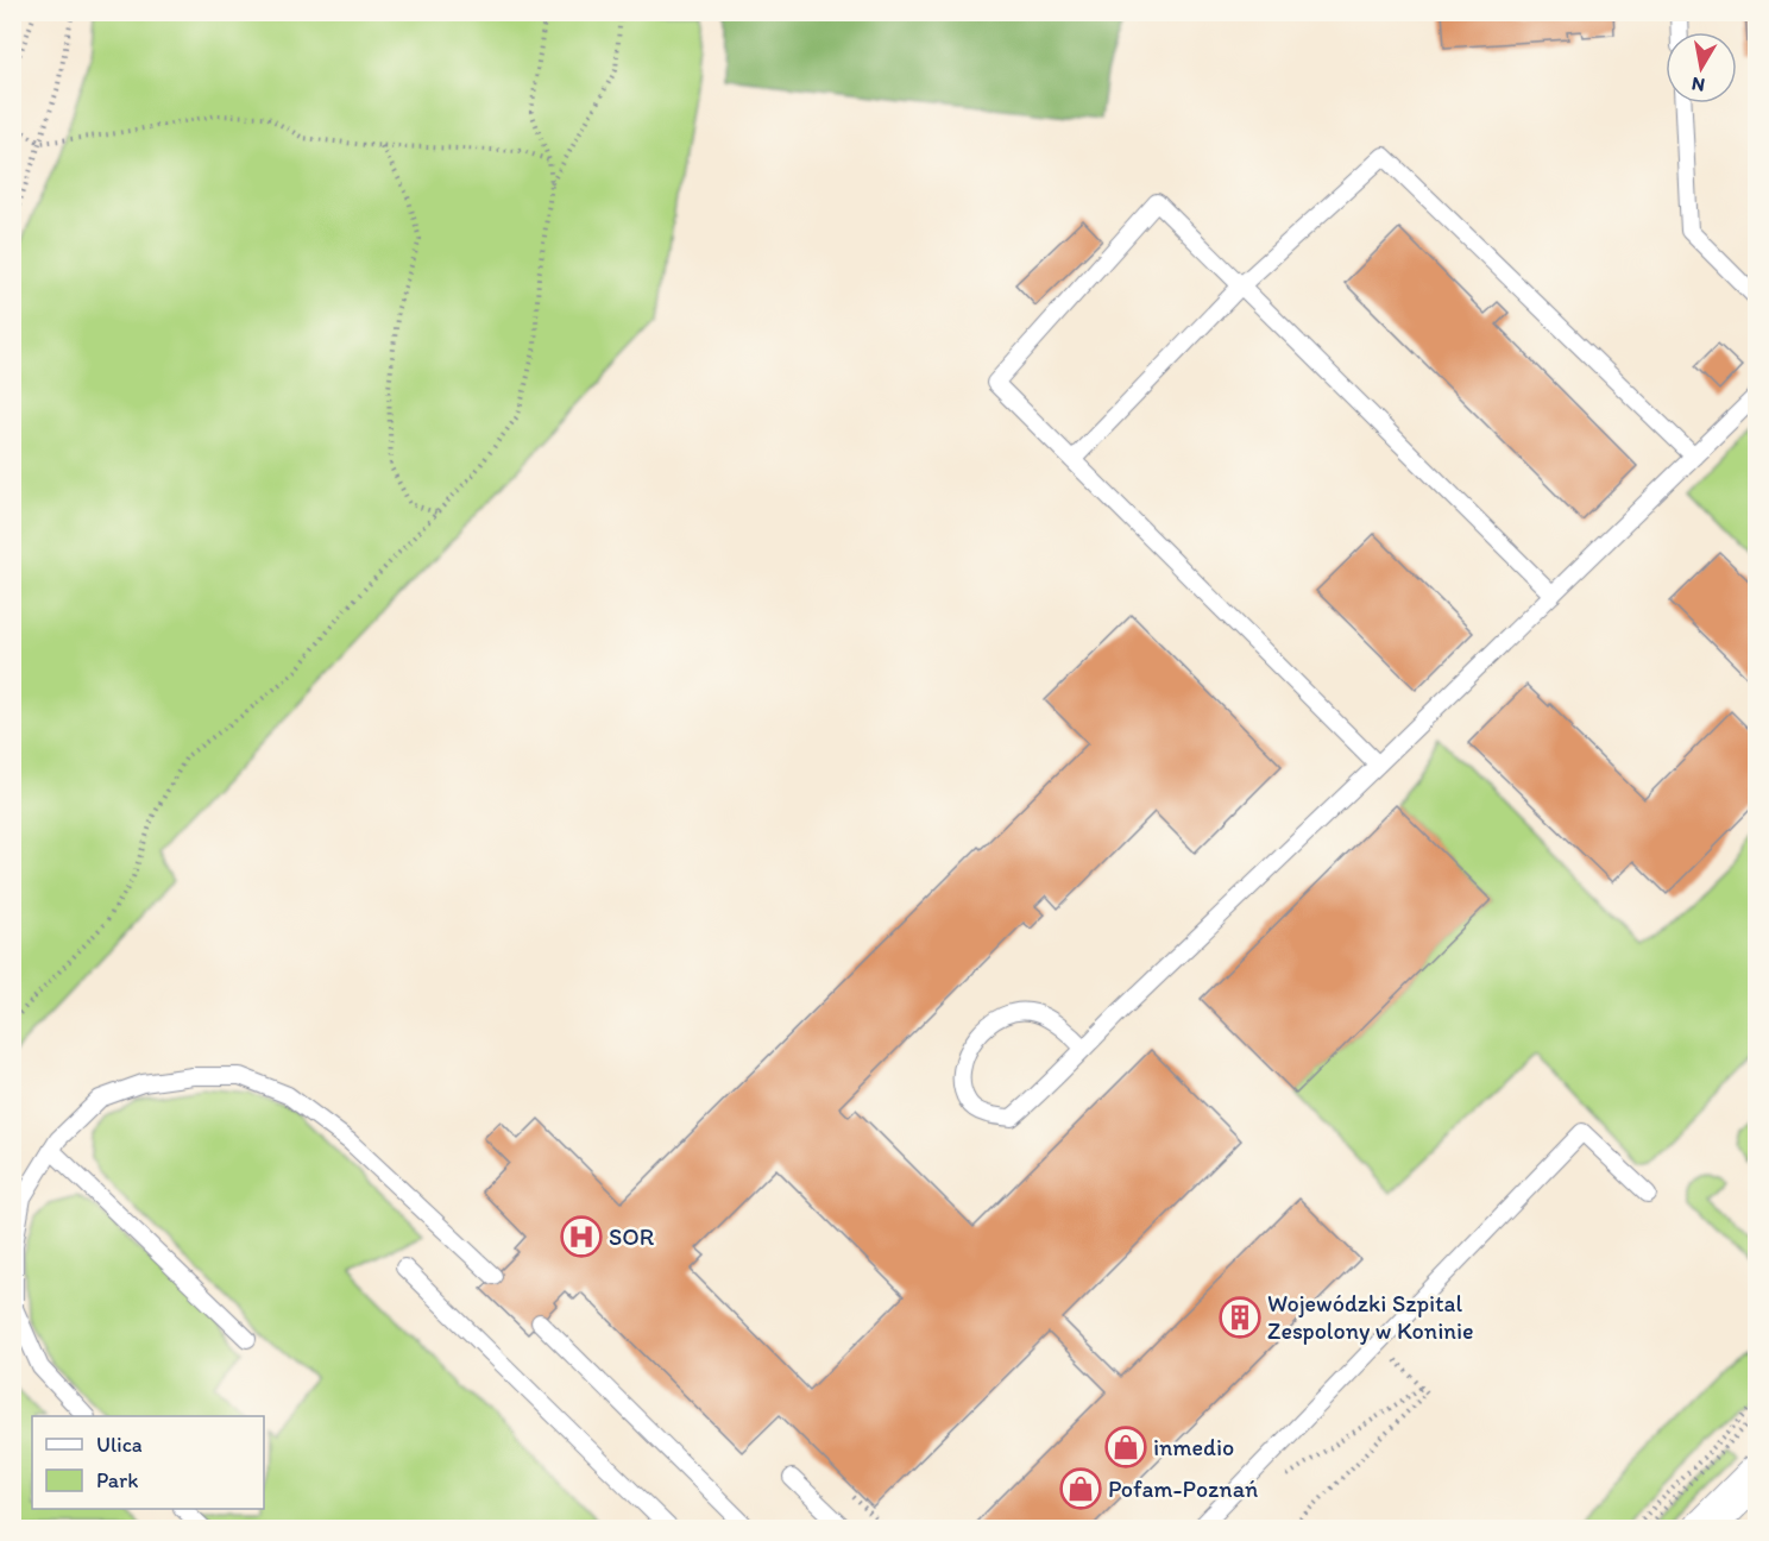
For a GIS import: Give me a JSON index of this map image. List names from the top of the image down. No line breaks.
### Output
{"places":{"hospital":["SOR"],"building":["Wojewódzki Szpital Zespolony w Koninie"],"shop":["inmedio","Pofam-Poznań"]},"legend":["Ulica","Park"],"north":"bottom"}
